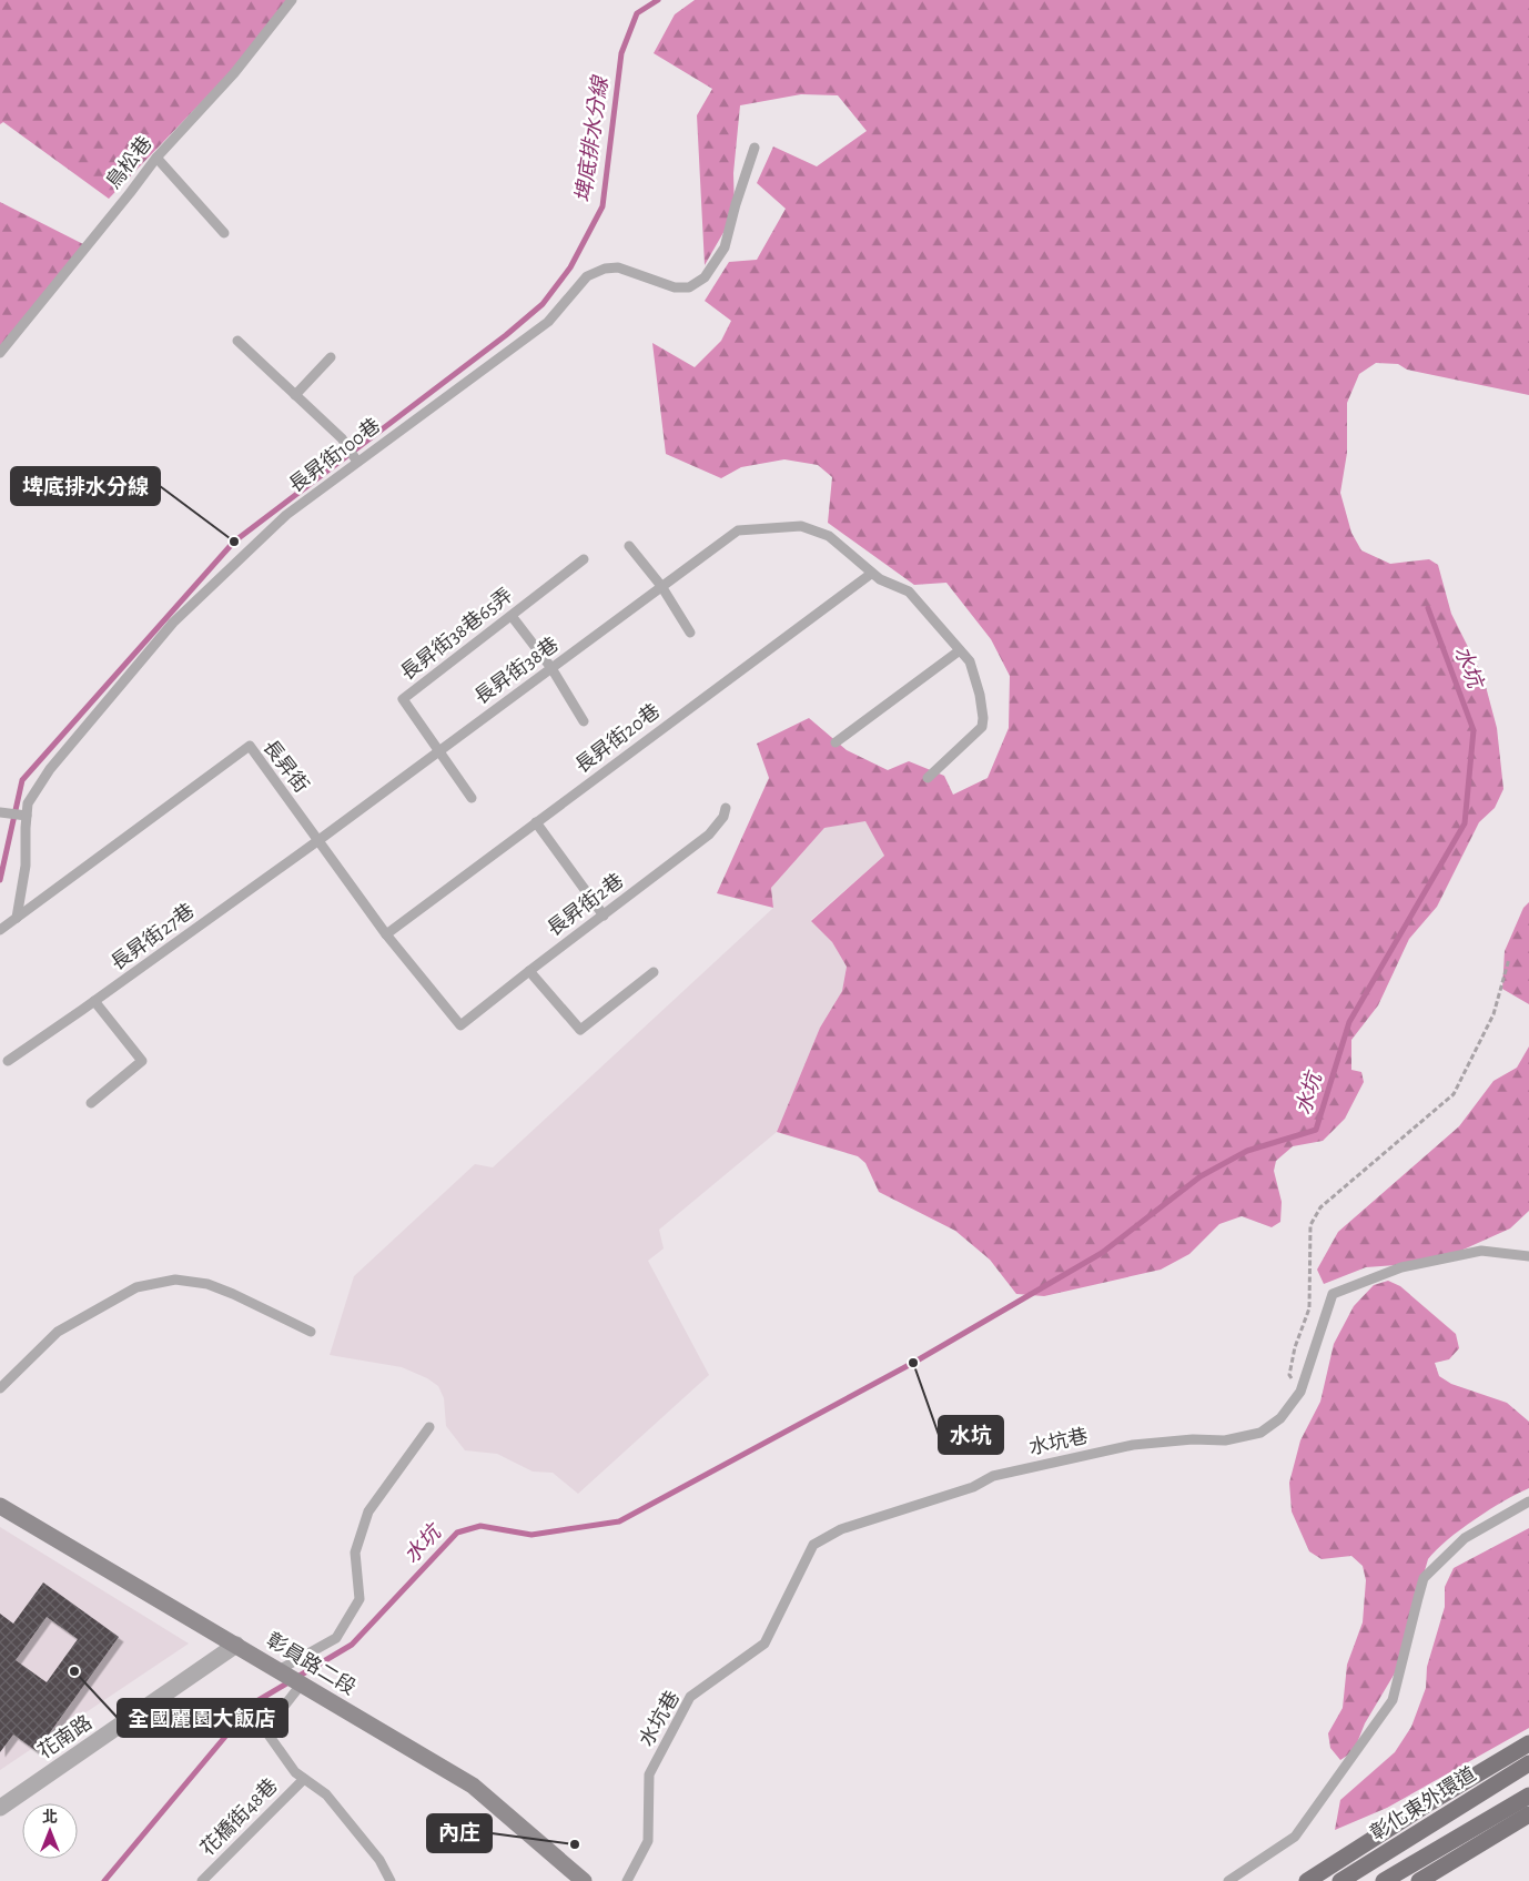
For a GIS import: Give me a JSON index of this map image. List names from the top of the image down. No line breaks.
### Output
{"streets":{"main road":["彰員路二段","彰化東外環道"],"street":["花南路"],"lane":["鳥松巷","長昇街100巷","長昇街38巷65弄","長昇街38巷","長昇街20巷","長昇街","長昇街2巷","長昇街27巷","水坑巷","花橋街48巷"]},"crossings":[["長昇街100巷","長昇街"],["長昇街38巷65弄","長昇街38巷"],["長昇街38巷","長昇街20巷"],["長昇街38巷","長昇街"],["長昇街38巷","長昇街27巷"],["長昇街20巷","長昇街"],["長昇街","長昇街2巷"],["長昇街","長昇街27巷"],["彰員路二段","花南路"]],"water":["埤底排水分線","水坑"],"places":["埤底排水分線","水坑","全國麗園大飯店","內庄"],"north":"top"}
